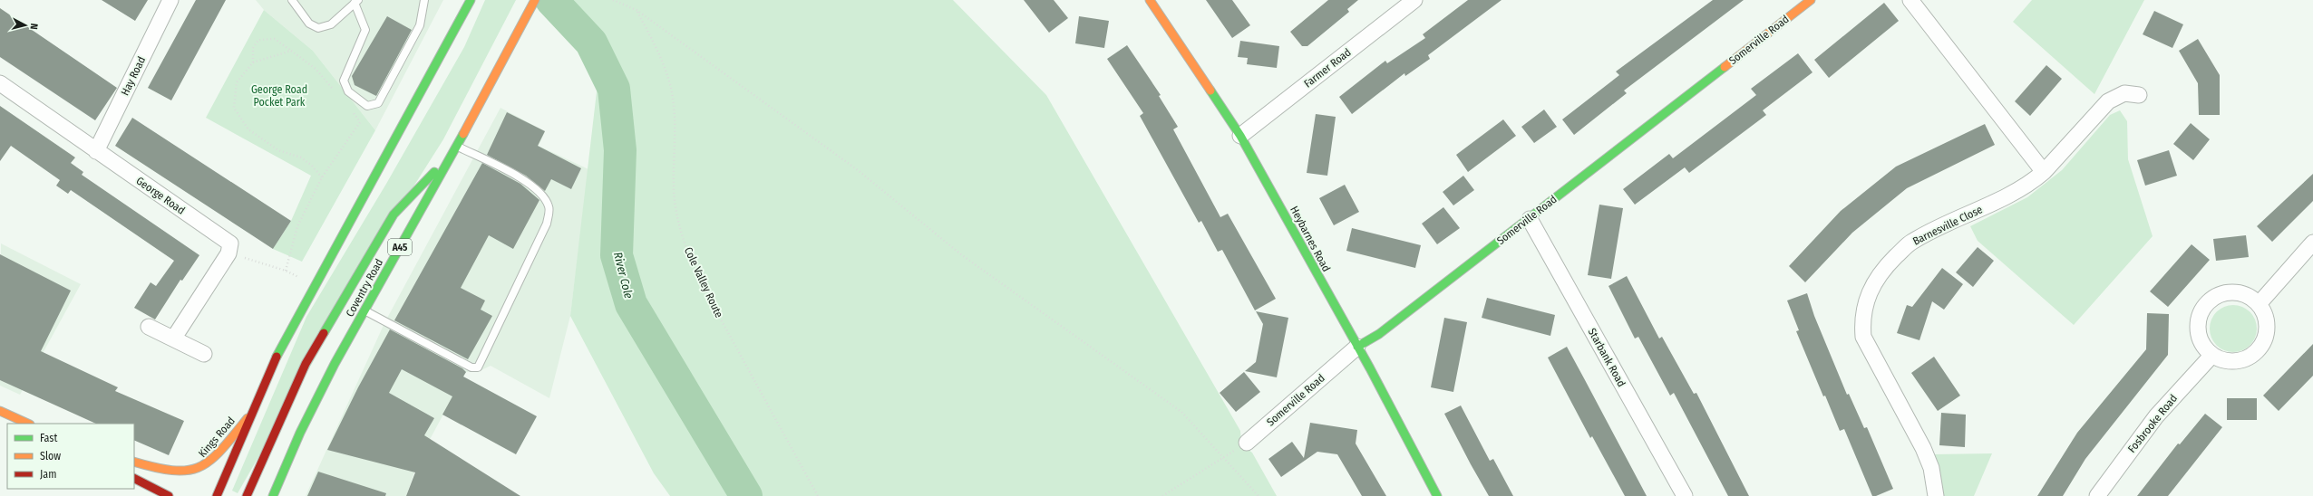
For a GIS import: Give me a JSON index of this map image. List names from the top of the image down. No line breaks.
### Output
{"streets":{"main road":["Somerville Road","Heybarnes Road","A45","Coventry Road","Kings Road"],"street":["Farmer Road","Hay Road","George Road","Barnesville Close","Starbank Road","Fosbrooke Road"],"path":["Cole Valley Route"]},"crossings":[["Somerville Road","Heybarnes Road"],["Somerville Road","Starbank Road"],["Farmer Road","Heybarnes Road"],["Hay Road","George Road"]],"water":["River Cole"],"parks":["George Road Pocket Park"],"legend":["Fast","Slow","Jam"],"north":"right"}
